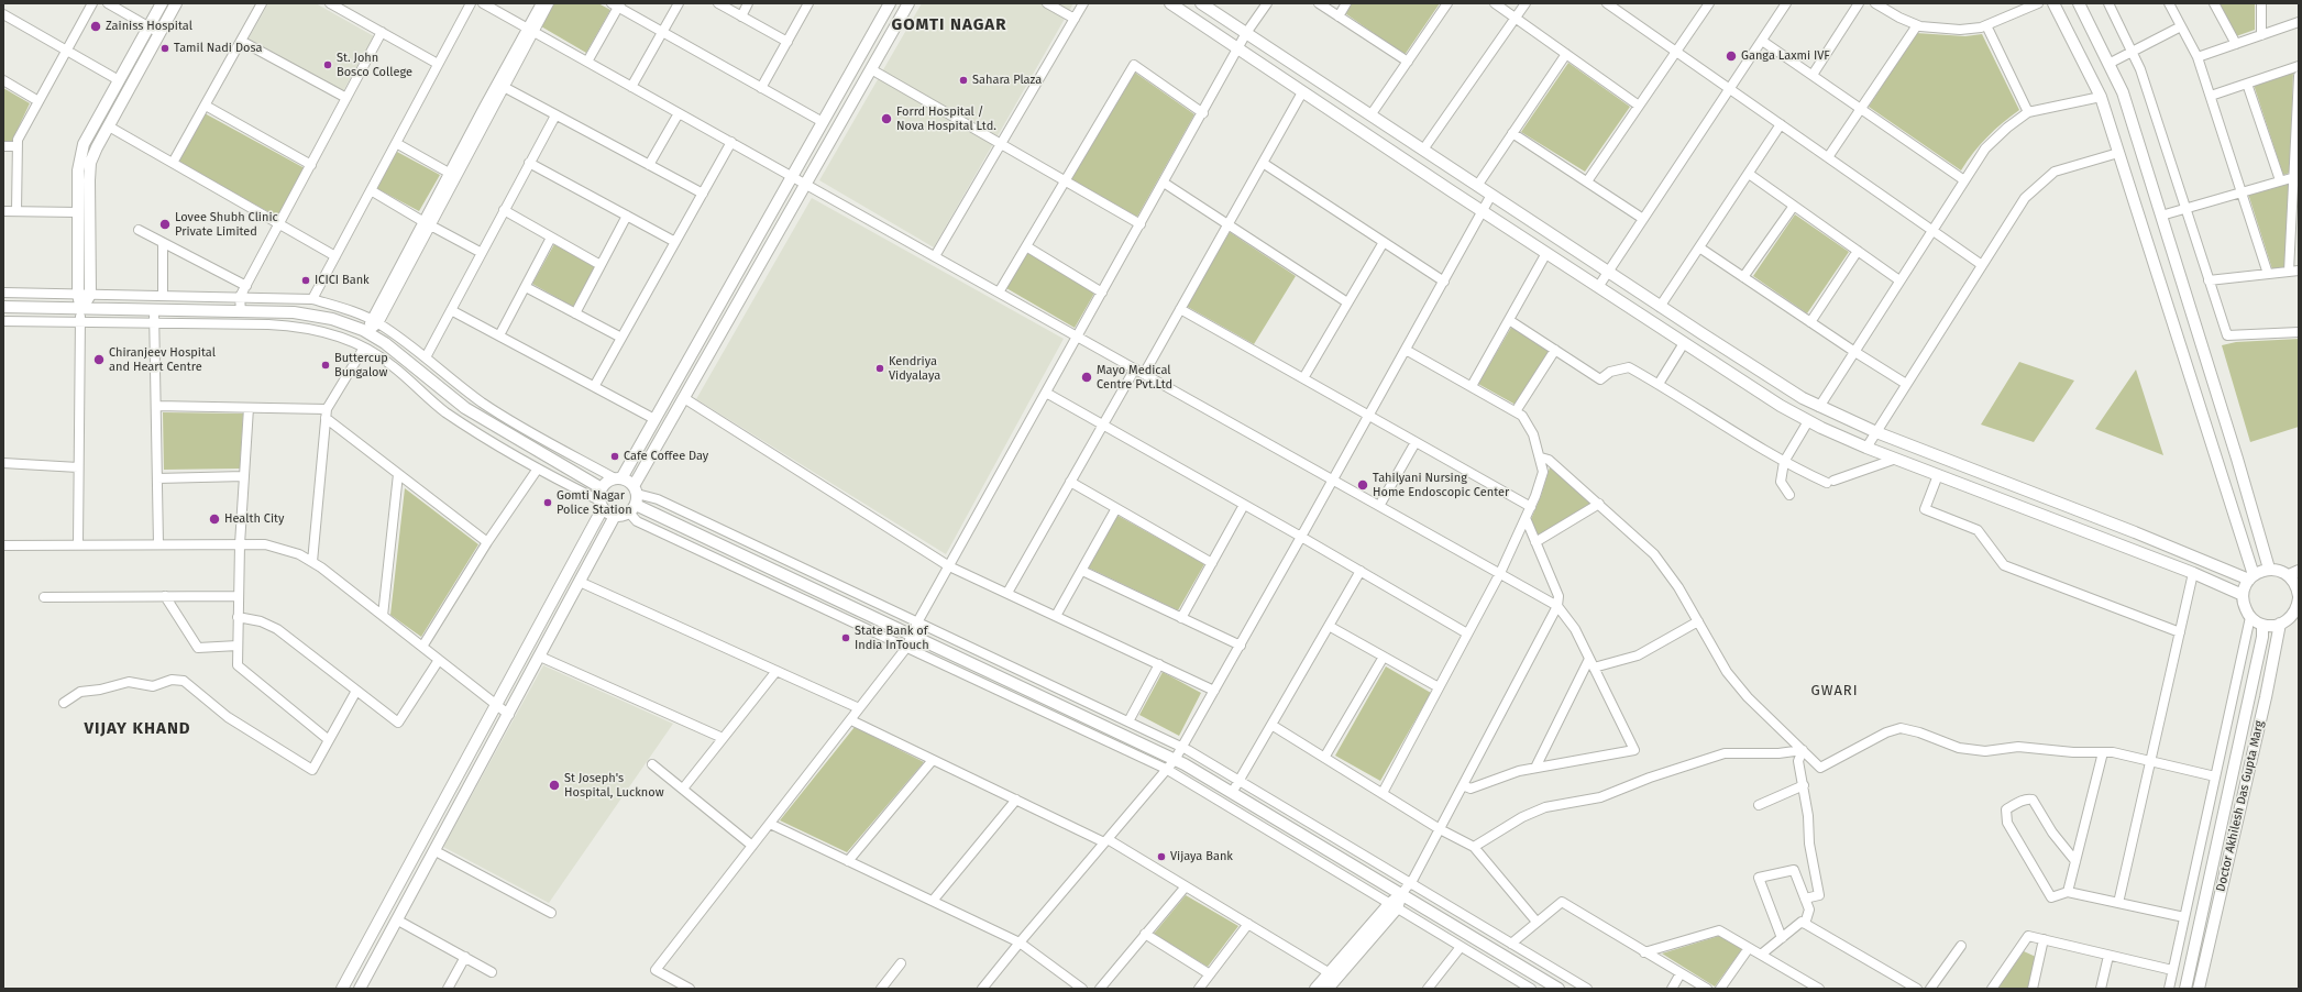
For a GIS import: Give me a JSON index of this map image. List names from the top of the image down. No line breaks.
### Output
{"streets":{"street":["Doctor Akhilesh Das Gupta Marg"]},"districts":["GOMTI NAGAR","GWARI","VIJAY KHAND"],"places":["Zainiss Hospital","Tamil Nadi Dosa","Ganga Laxmi IVF","St. John Bosco College","Sahara Plaza","Forrd Hospital / Nova Hospital Ltd.","Lovee Shubh Clinic Private Limited","ICICI Bank","Chiranjeev Hospital and Heart Centre","Buttercup Bungalow","Kendriya Vidyalaya","Mayo Medical Centre Pvt.Ltd","Cafe Coffee Day","Tahilyani Nursing Home Endoscopic Center","Gomti Nagar Police Station","Health City","State Bank of India InTouch","St Joseph's Hospital, Lucknow","Vijaya Bank"]}
